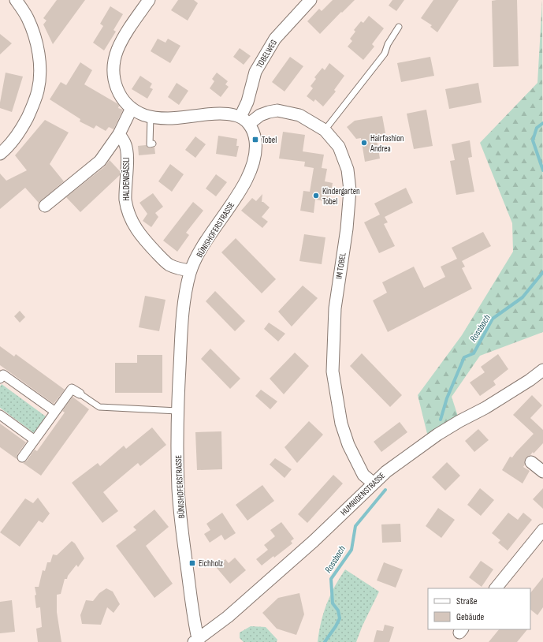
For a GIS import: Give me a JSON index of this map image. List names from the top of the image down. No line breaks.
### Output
{"streets":{"street":["TOBELWEG","HALDENGÄSSLI","BÜNISHOFERSTRASSE","IM TOBEL","HUMRIGENSTRASSE"]},"crossings":[["TOBELWEG","BÜNISHOFERSTRASSE"],["TOBELWEG","IM TOBEL"],["HALDENGÄSSLI","BÜNISHOFERSTRASSE"],["BÜNISHOFERSTRASSE","IM TOBEL"],["BÜNISHOFERSTRASSE","HUMRIGENSTRASSE"],["IM TOBEL","HUMRIGENSTRASSE"]],"water":["Rossbach"],"places":{"transit":["Tobel","Eichholz"],"other":["Hairfashion Andrea","Kindergarten Tobel"]},"legend":["Straße","Gebäude"]}
